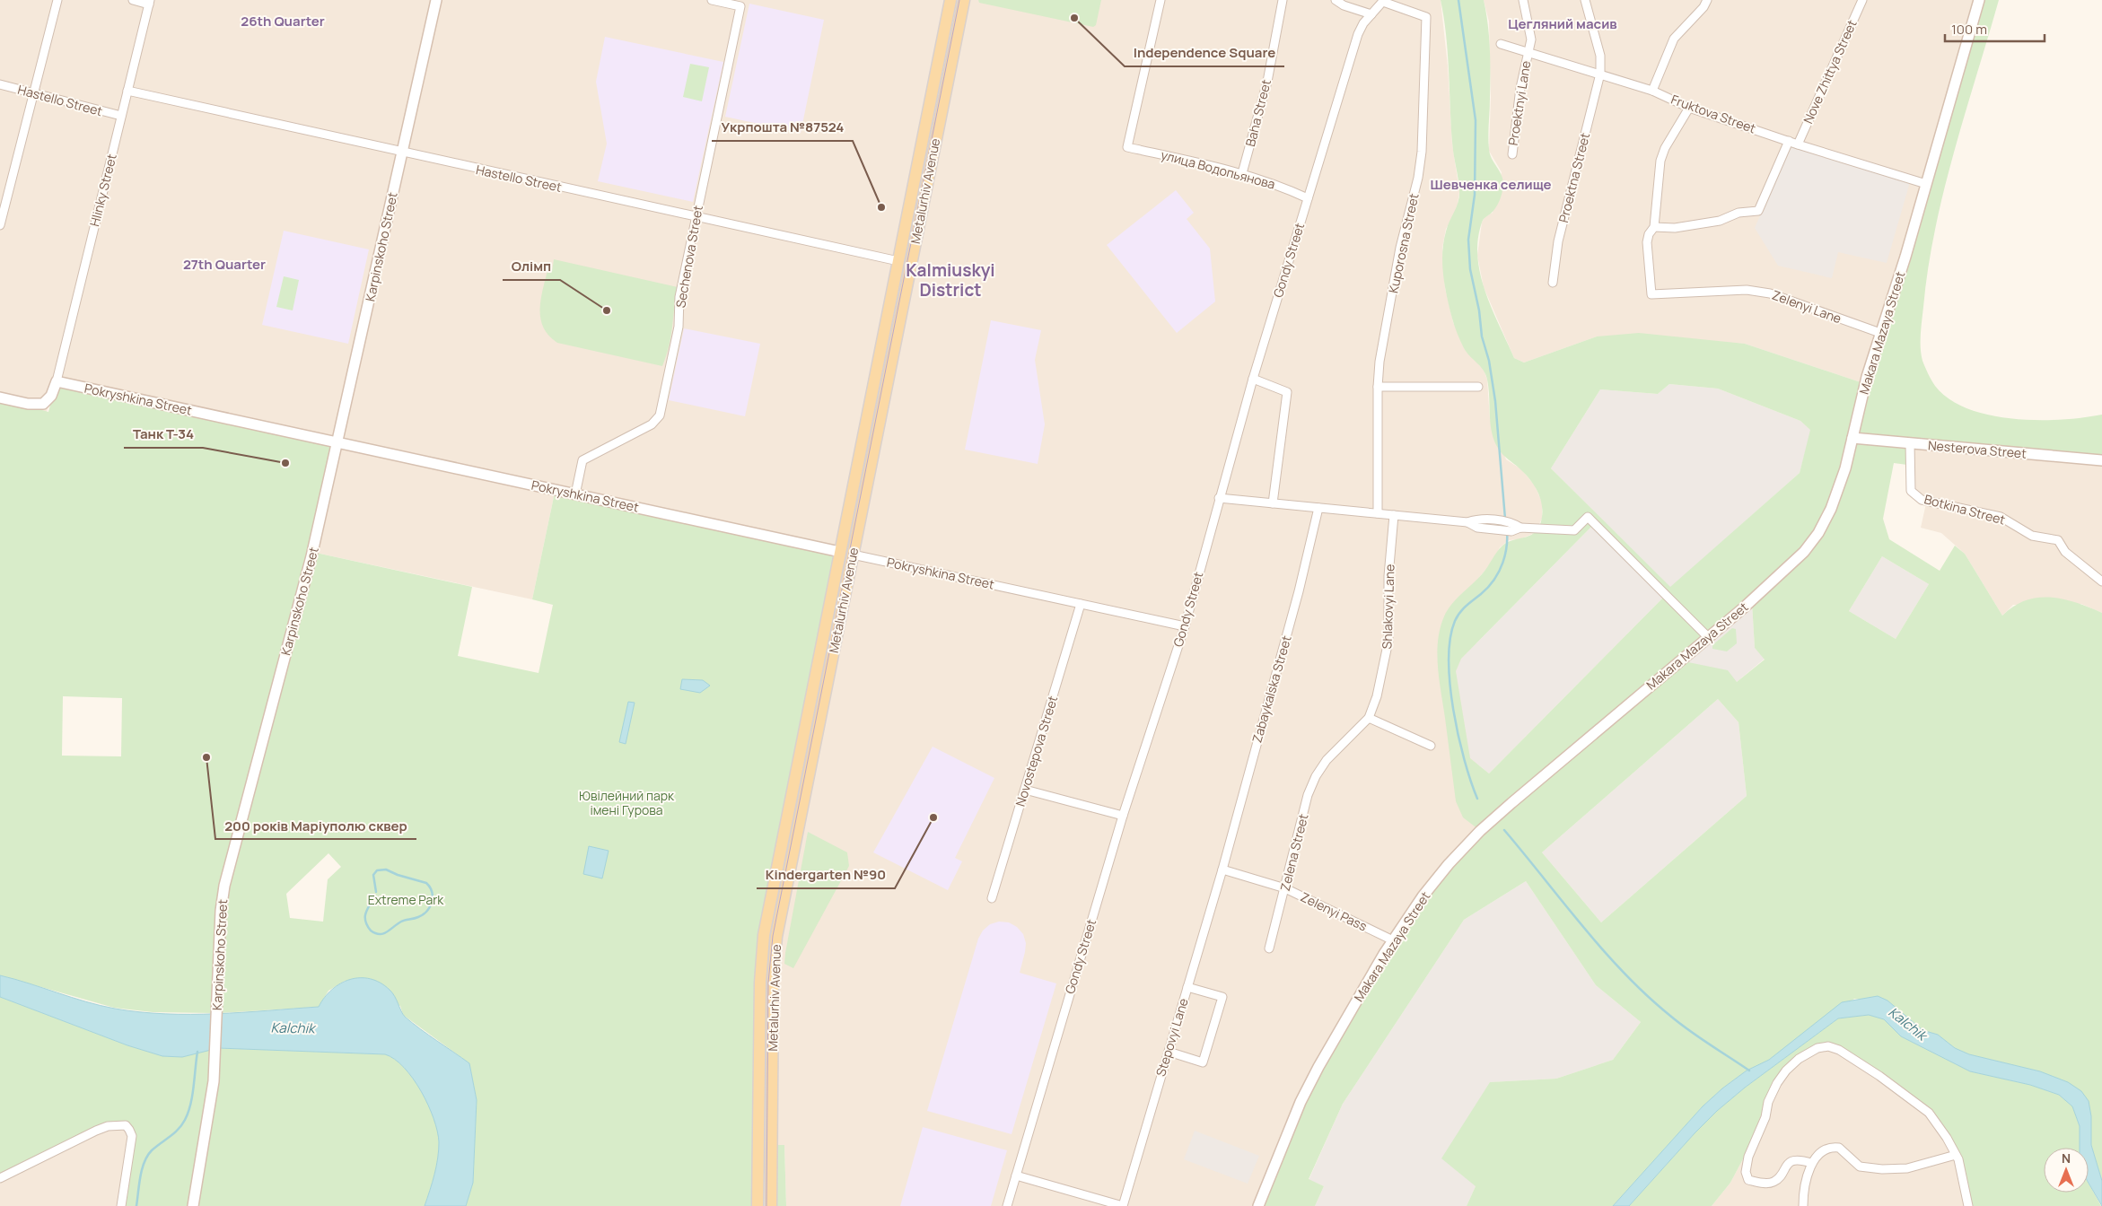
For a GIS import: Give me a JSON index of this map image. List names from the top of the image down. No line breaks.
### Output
{"streets":{"main road":["Hastello Street","Metalurhiv Avenue","Pokryshkina Street"],"street":["Nove Zhittya Street","Proektnyi Lane","Baha Street","Fruktova Street","улица Водопьянова","Proektna Street","Hlinky Street","Kuporosna Street","Karpinskoho Street","Sechenova Street","Gondy Street","Zelenyi Lane","Makara Mazaya Street","Nesterova Street","Botkina Street","Shlakovyi Lane","Zabaykalska Street","Novostepova Street","Zelena Street","Zelenyi Pass","Stepovyi Lane"]},"crossings":[["Nove Zhittya Street","Fruktova Street"],["Hastello Street","Hlinky Street"],["Hastello Street","Metalurhiv Avenue"],["Hastello Street","Karpinskoho Street"],["Hastello Street","Sechenova Street"],["Proektnyi Lane","Fruktova Street"],["Baha Street","улица Водопьянова"],["Fruktova Street","Proektna Street"],["Fruktova Street","Makara Mazaya Street"],["улица Водопьянова","Gondy Street"],["Hlinky Street","Pokryshkina Street"],["Metalurhiv Avenue","Pokryshkina Street"],["Kuporosna Street","Gondy Street"],["Karpinskoho Street","Pokryshkina Street"],["Sechenova Street","Pokryshkina Street"],["Gondy Street","Pokryshkina Street"],["Zelenyi Lane","Makara Mazaya Street"],["Makara Mazaya Street","Nesterova Street"],["Makara Mazaya Street","Zelenyi Pass"],["Pokryshkina Street","Novostepova Street"],["Nesterova Street","Botkina Street"],["Shlakovyi Lane","Zelena Street"],["Zabaykalska Street","Zelenyi Pass"],["Zabaykalska Street","Stepovyi Lane"],["Zelena Street","Zelenyi Pass"],["Zelenyi Pass","Stepovyi Lane"]],"districts":["26th Quarter","Цегляний масив","Шевченка селище","27th Quarter","Kalmiuskyi District"],"water":["Kalchik"],"parks":["Ювілейний парк імені Гурова","Extreme Park"],"places":["Independence Square","Укрпошта №87524","Олімп","Танк Т-34","200 років Маріуполю сквер","Kindergarten №90"],"scale_bar":"100 m","north":"top"}
